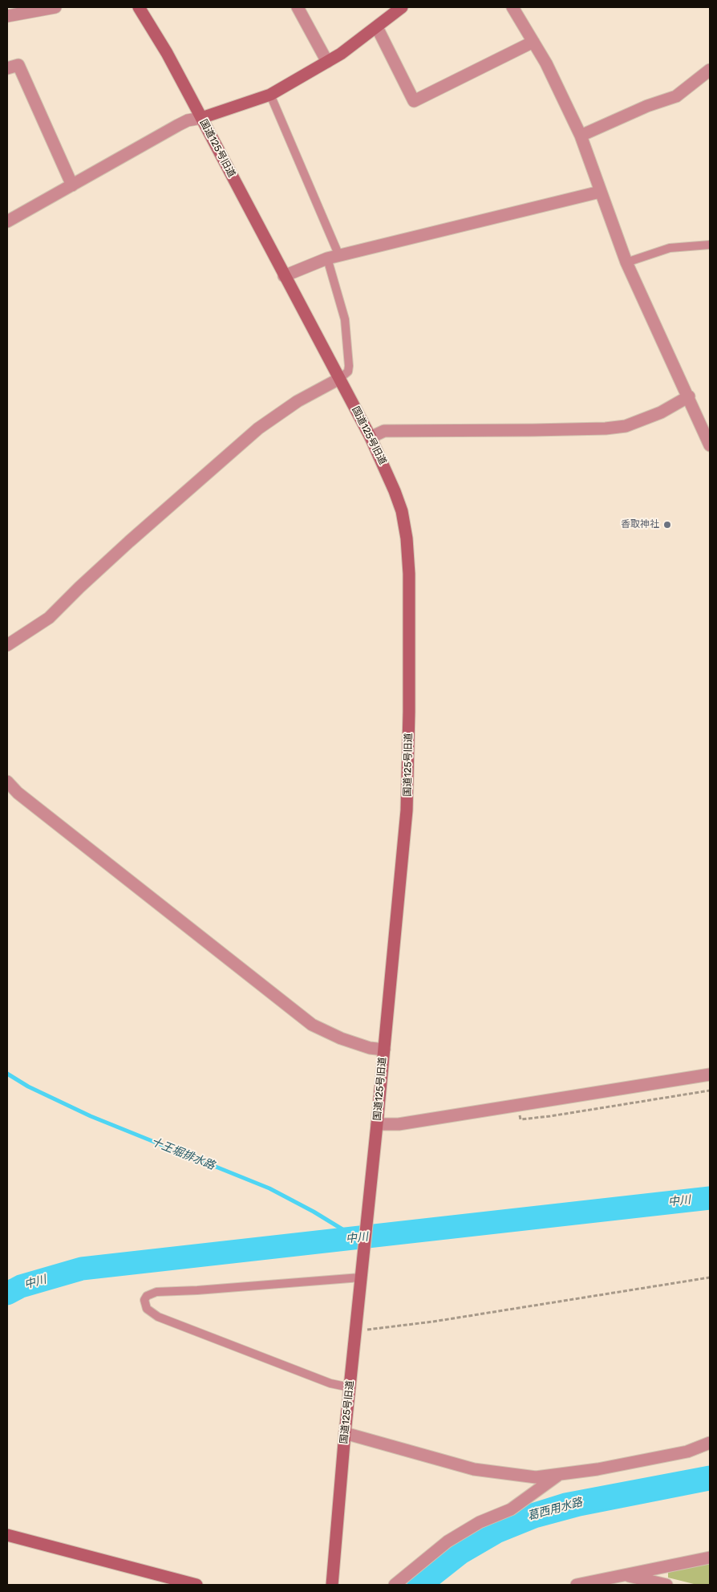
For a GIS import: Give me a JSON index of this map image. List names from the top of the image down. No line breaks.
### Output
{"streets":{"street":["国道125号旧道"]},"water":["十王堀排水路","中川","葛西用水路"],"places":["香取神社"]}
